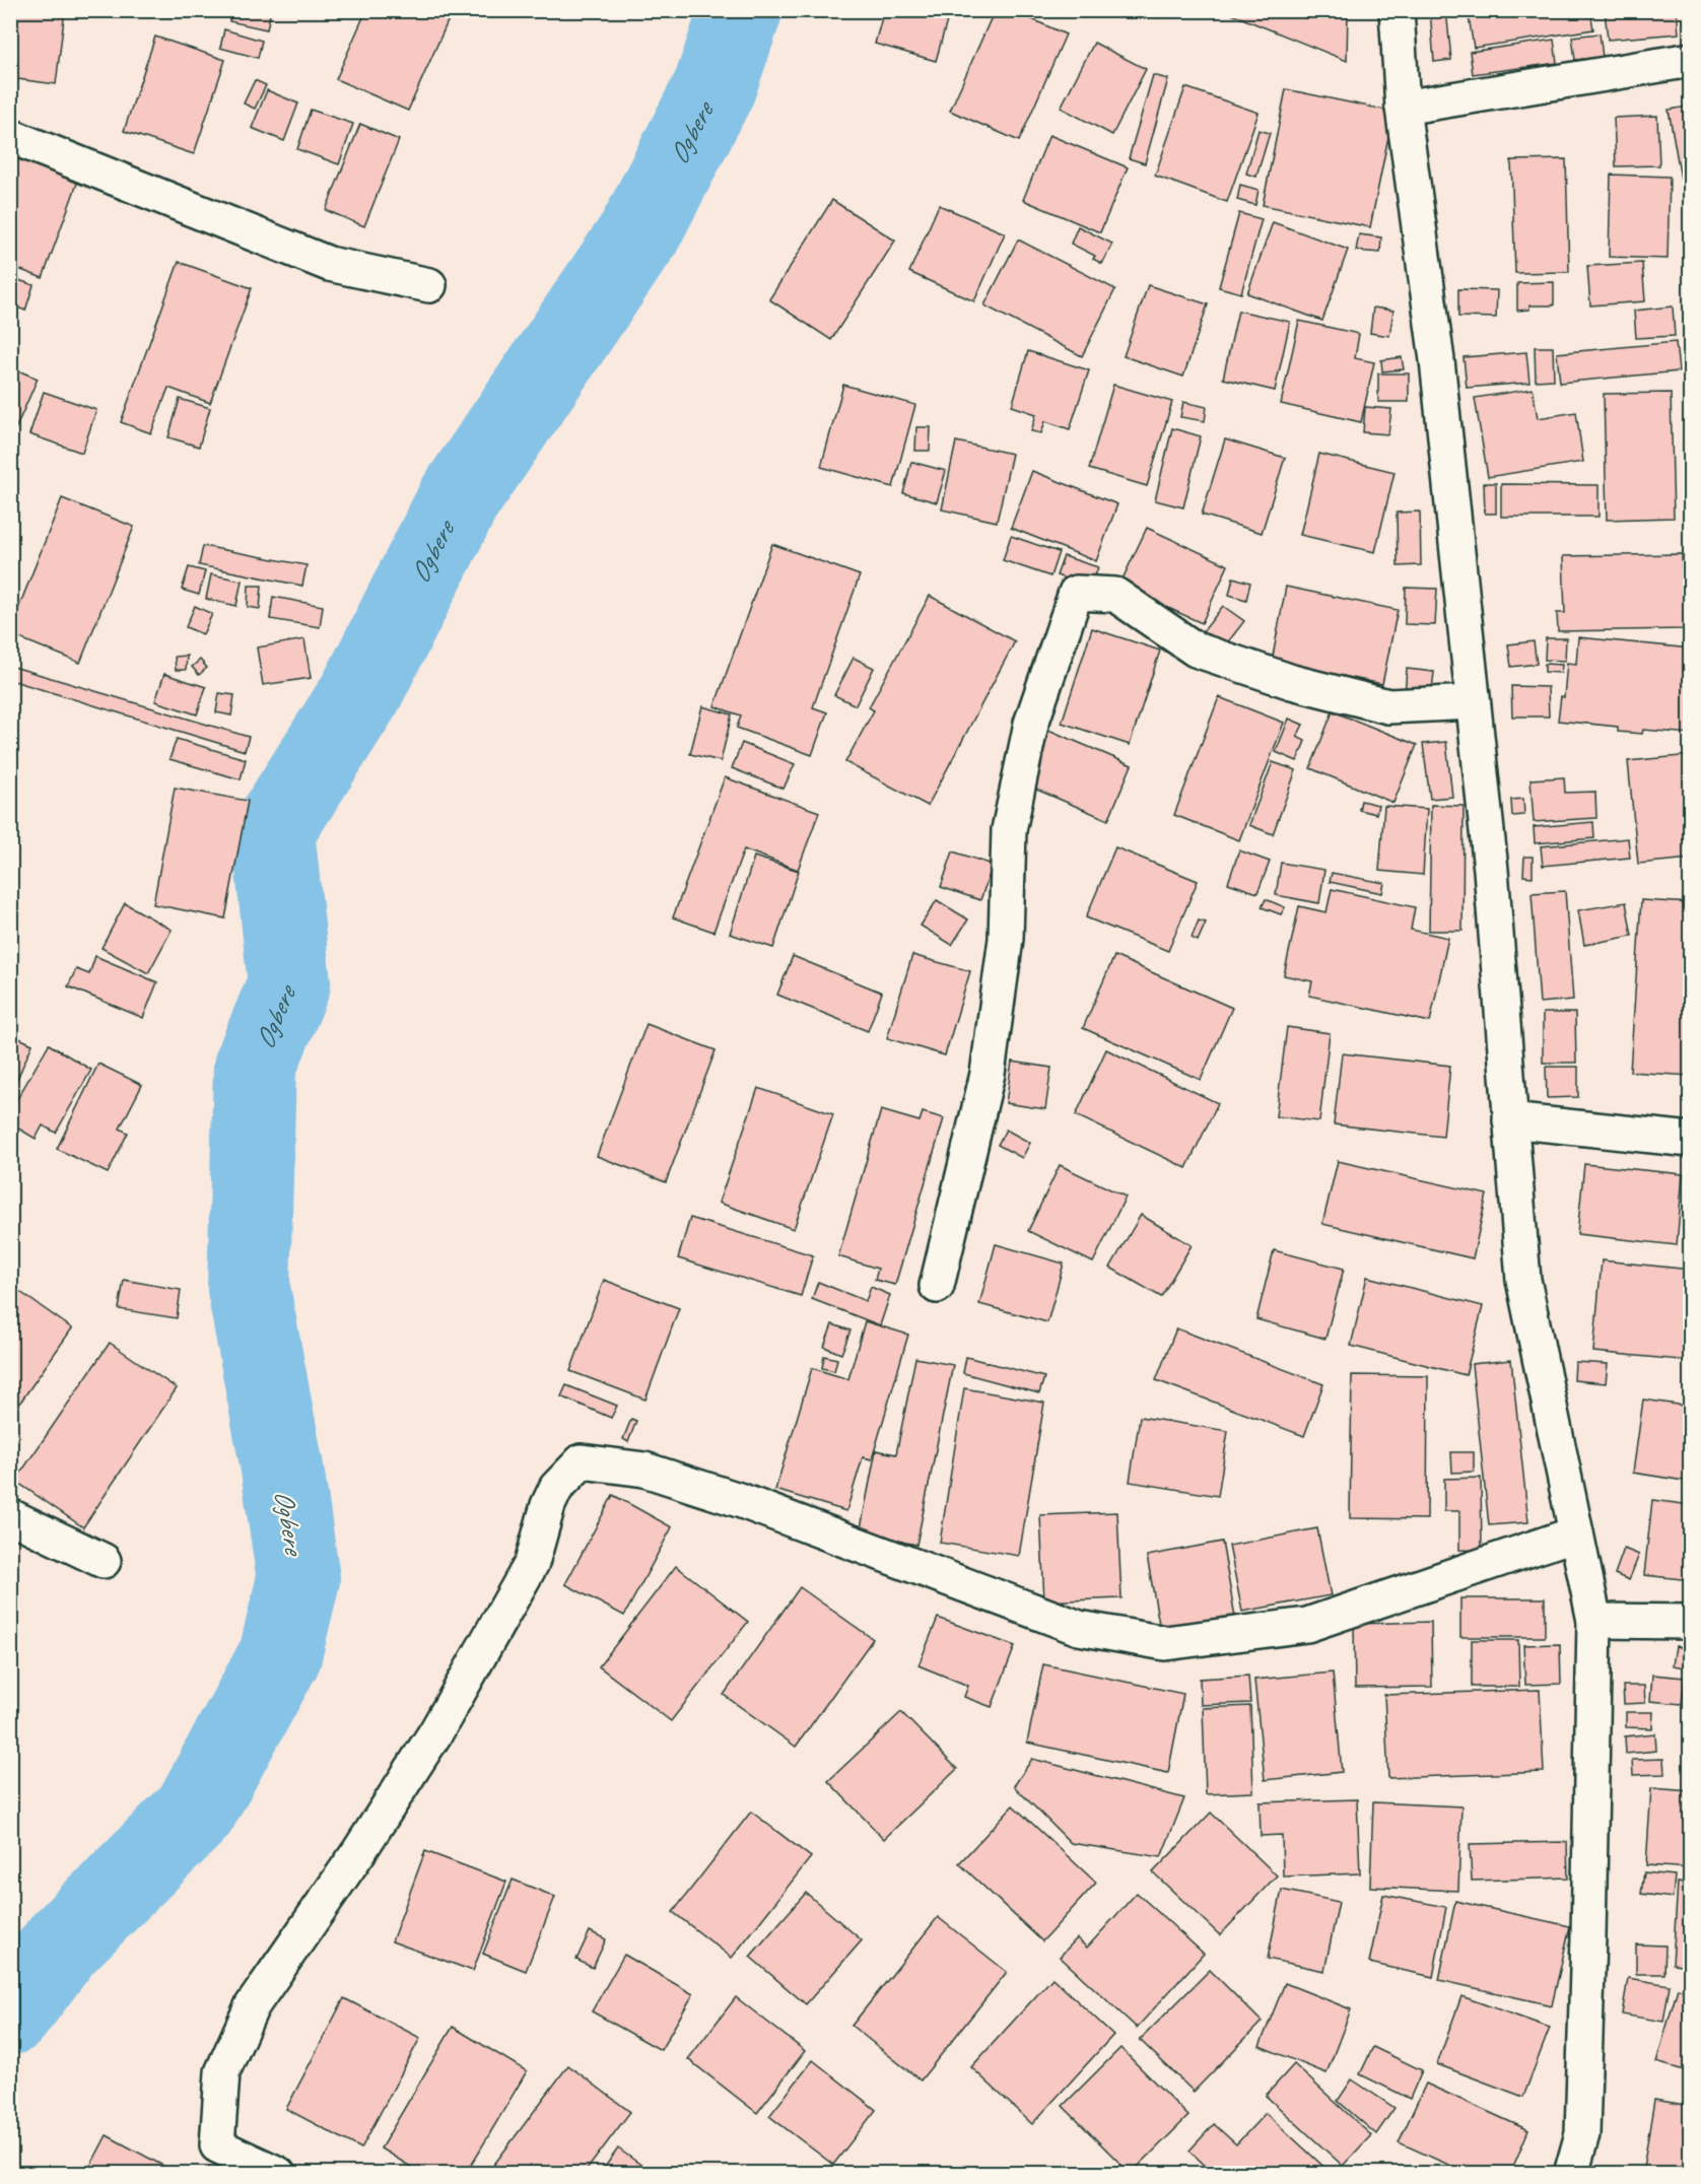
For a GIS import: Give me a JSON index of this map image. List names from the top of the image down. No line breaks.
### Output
{"water":["Ogbere"]}
